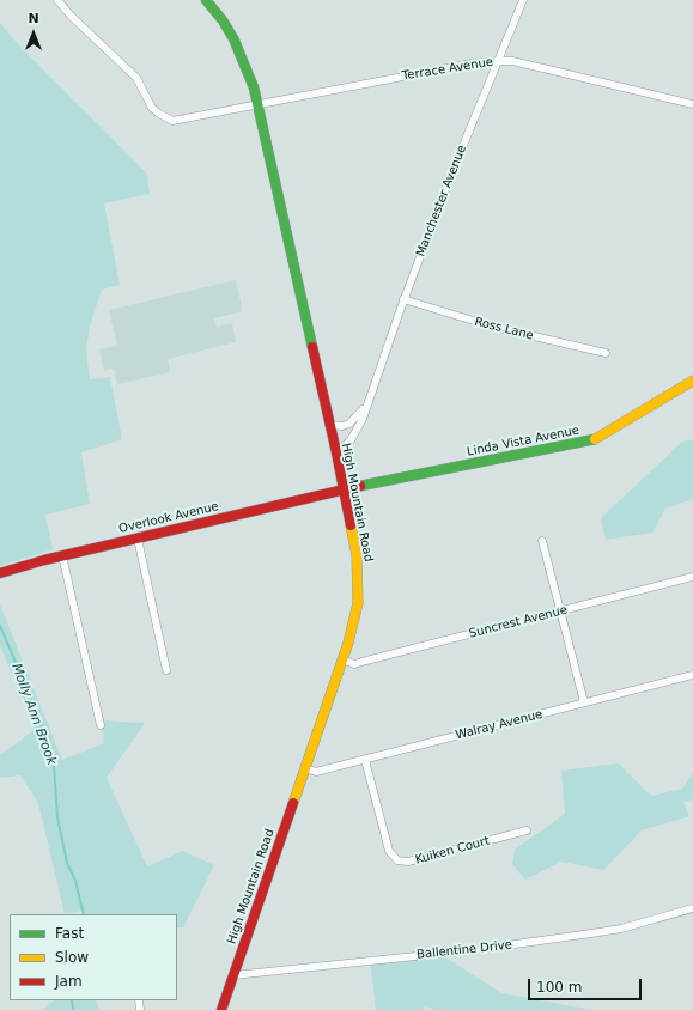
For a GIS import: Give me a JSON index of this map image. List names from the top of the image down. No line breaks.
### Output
{"streets":{"street":["Terrace Avenue","Manchester Avenue","Ross Lane","Linda Vista Avenue","High Mountain Road","Overlook Avenue","Suncrest Avenue","Walray Avenue","Kuiken Court","Ballentine Drive"]},"crossings":[["Terrace Avenue","Manchester Avenue"],["Terrace Avenue","High Mountain Road"],["Manchester Avenue","Ross Lane"],["Manchester Avenue","High Mountain Road"],["Linda Vista Avenue","High Mountain Road"],["Linda Vista Avenue","Overlook Avenue"],["High Mountain Road","Overlook Avenue"],["High Mountain Road","Suncrest Avenue"],["High Mountain Road","Walray Avenue"],["High Mountain Road","Ballentine Drive"],["Walray Avenue","Kuiken Court"]],"water":["Molly Ann Brook"],"legend":["Fast","Slow","Jam"],"scale_bar":"100 m","north":"top"}
